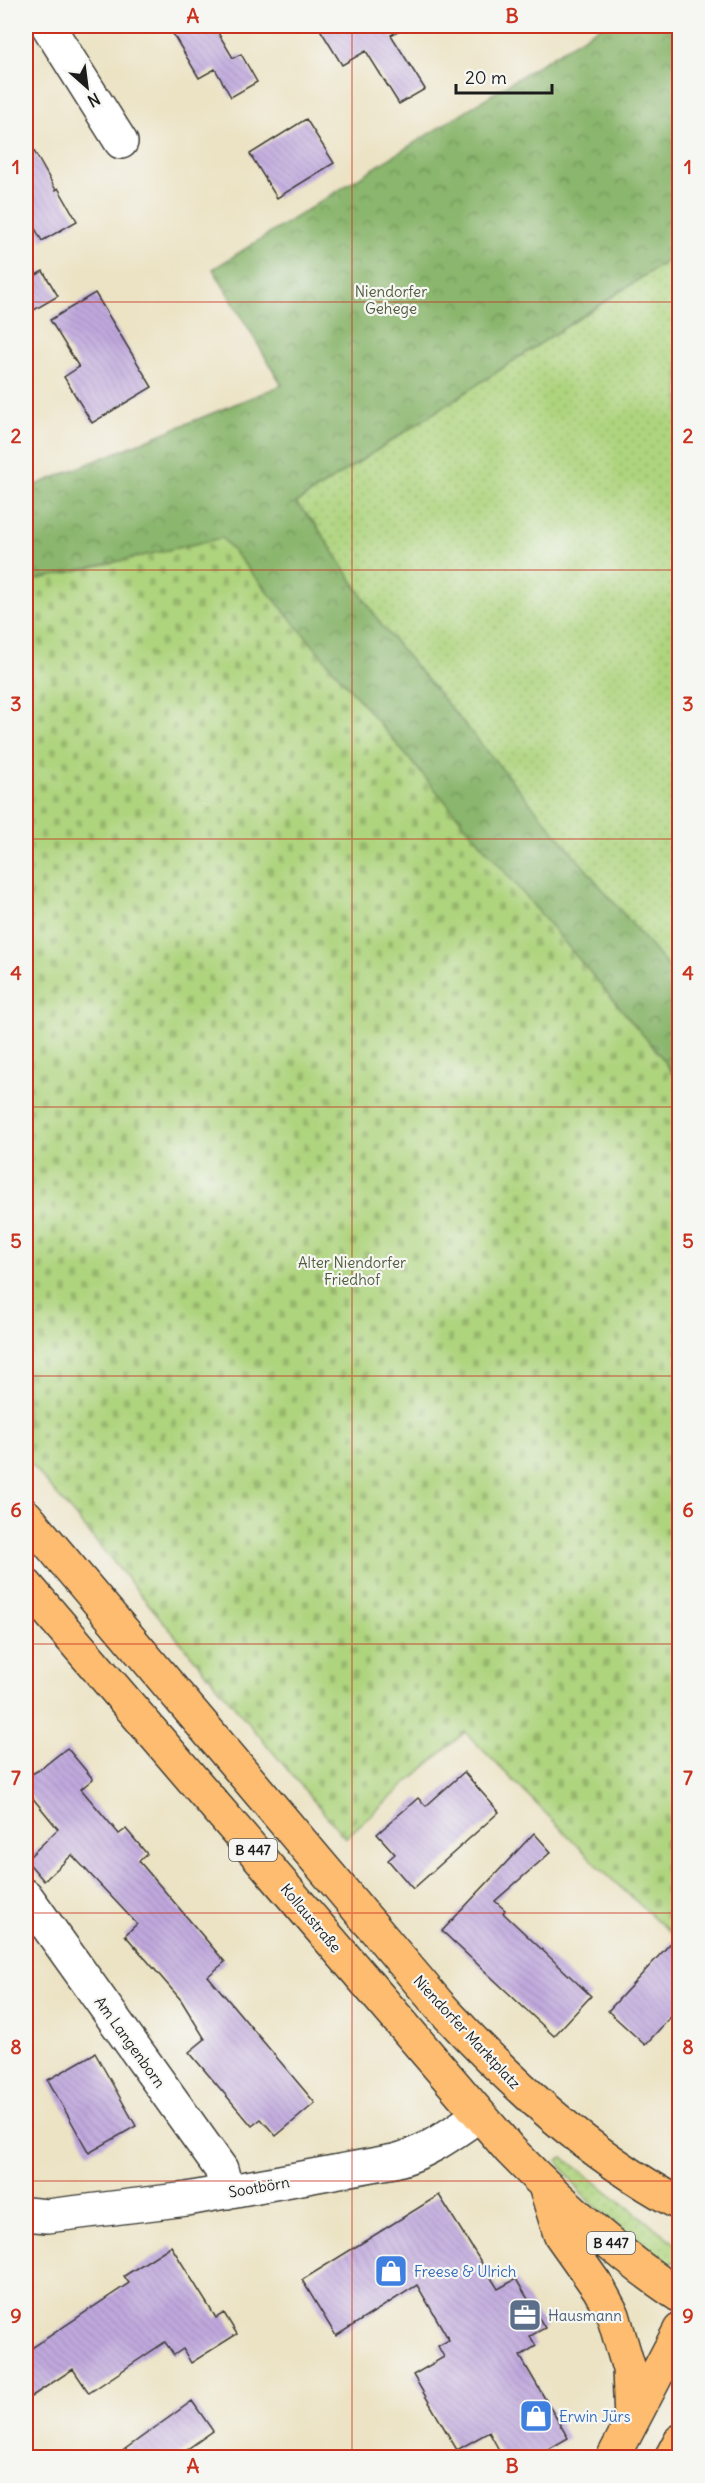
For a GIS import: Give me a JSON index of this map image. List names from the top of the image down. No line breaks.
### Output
{"streets":{"main road":["B 447","Kollaustraße","Niendorfer Marktplatz"],"street":["Am Langenborn","Sootbörn"]},"crossings":[["B 447","Kollaustraße"],["B 447","Sootbörn"],["Kollaustraße","Sootbörn"],["Am Langenborn","Sootbörn"]],"parks":["Niendorfer Gehege","Alter Niendorfer Friedhof"],"places":{"shop":["Freese & Ulrich","Erwin Jürs"],"office":["Hausmann"]},"scale_bar":"20 m","north":"bottom right","grid":{"columns":["A","B"],"rows":["1","2","3","4","5","6","7","8","9"]}}
